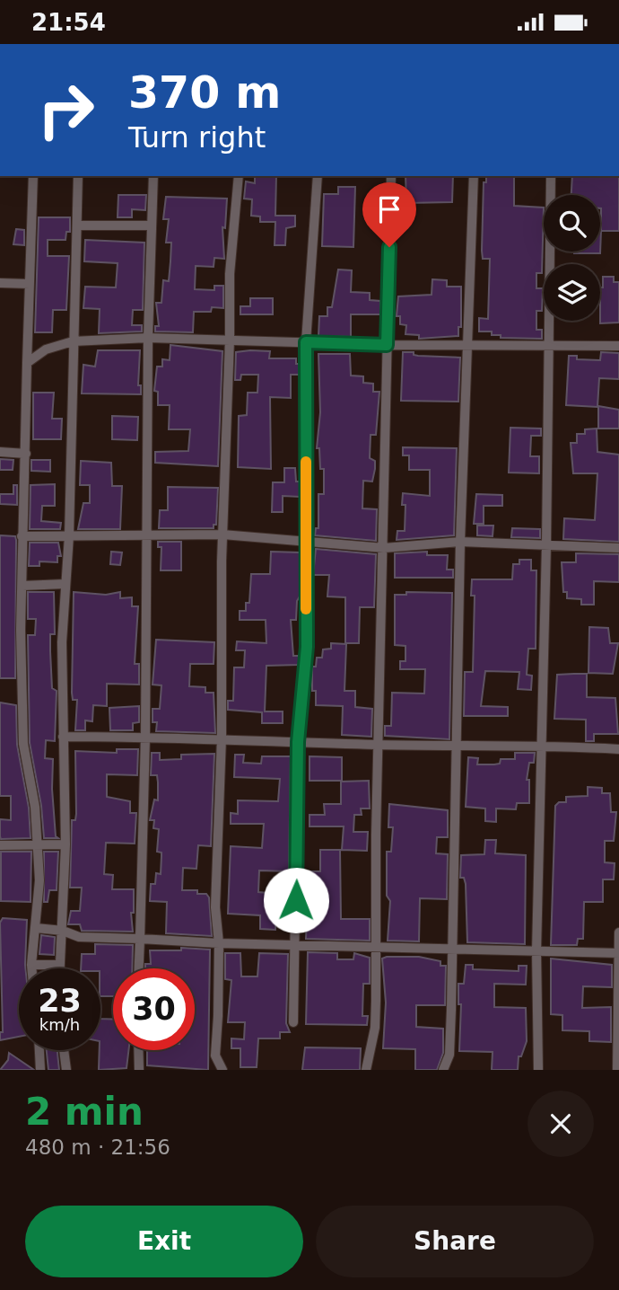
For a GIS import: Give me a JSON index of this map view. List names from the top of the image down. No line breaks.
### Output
{"page":{"status":"21:54","turn":["370 m","Turn right"],"speed":"23 km/h","limit":"30","heading":["2 min","480 m · 21:56"],"buttons":["Exit","Share"]}}
